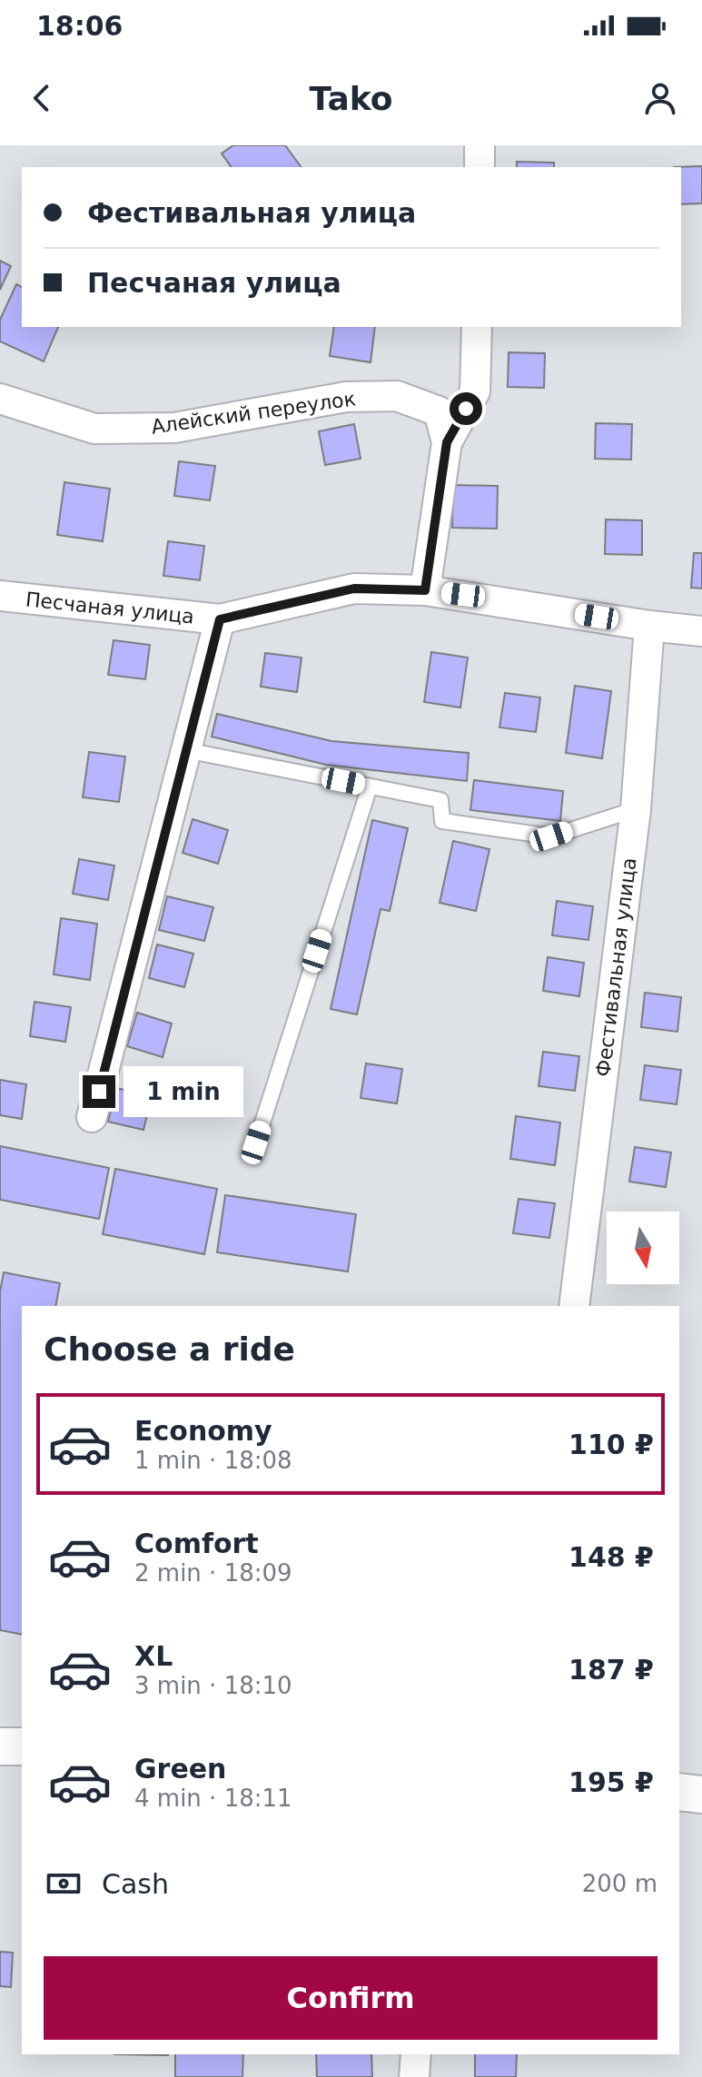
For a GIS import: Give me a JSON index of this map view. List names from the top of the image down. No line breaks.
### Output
{"streets":{"street":["Алейский переулок","Песчаная улица","Фестивальная улица"]},"crossings":[["Алейский переулок","Песчаная улица"]],"north":"bottom","page":{"status":"18:06","header":"Tako","banner":["Фестивальная улица","Песчаная улица"],"bubble":"1 min","heading":"Choose a ride","list":[{"name":"Economy","note":"1 min · 18:08","value":"110 ₽"},{"name":"Comfort","note":"2 min · 18:09","value":"148 ₽"},{"name":"XL","note":"3 min · 18:10","value":"187 ₽"},{"name":"Green","note":"4 min · 18:11","value":"195 ₽"}],"pay":["Cash","200 m"],"buttons":"Confirm"}}
